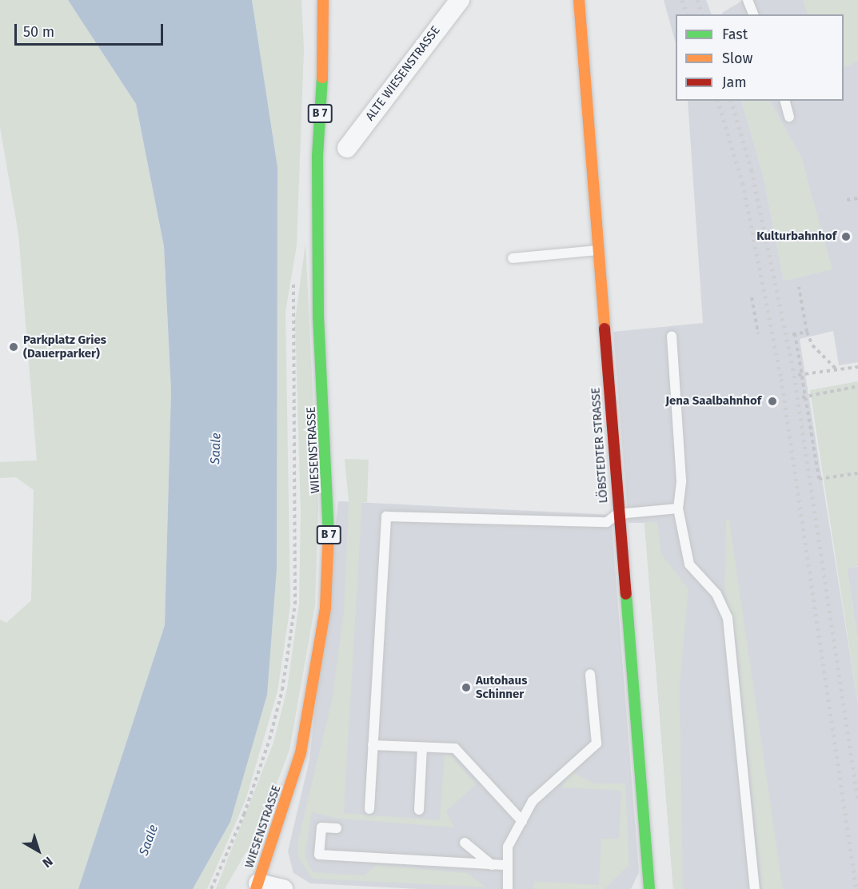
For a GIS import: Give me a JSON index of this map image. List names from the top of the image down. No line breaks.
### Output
{"streets":{"street":["ALTE WIESENSTRASSE","B 7","LÖBSTEDTER STRASSE","WIESENSTRASSE"]},"water":["Saale"],"places":["Kulturbahnhof","Parkplatz Gries (Dauerparker)","Jena Saalbahnhof","Autohaus Schinner"],"legend":["Fast","Slow","Jam"],"scale_bar":"50 m","north":"bottom right"}
